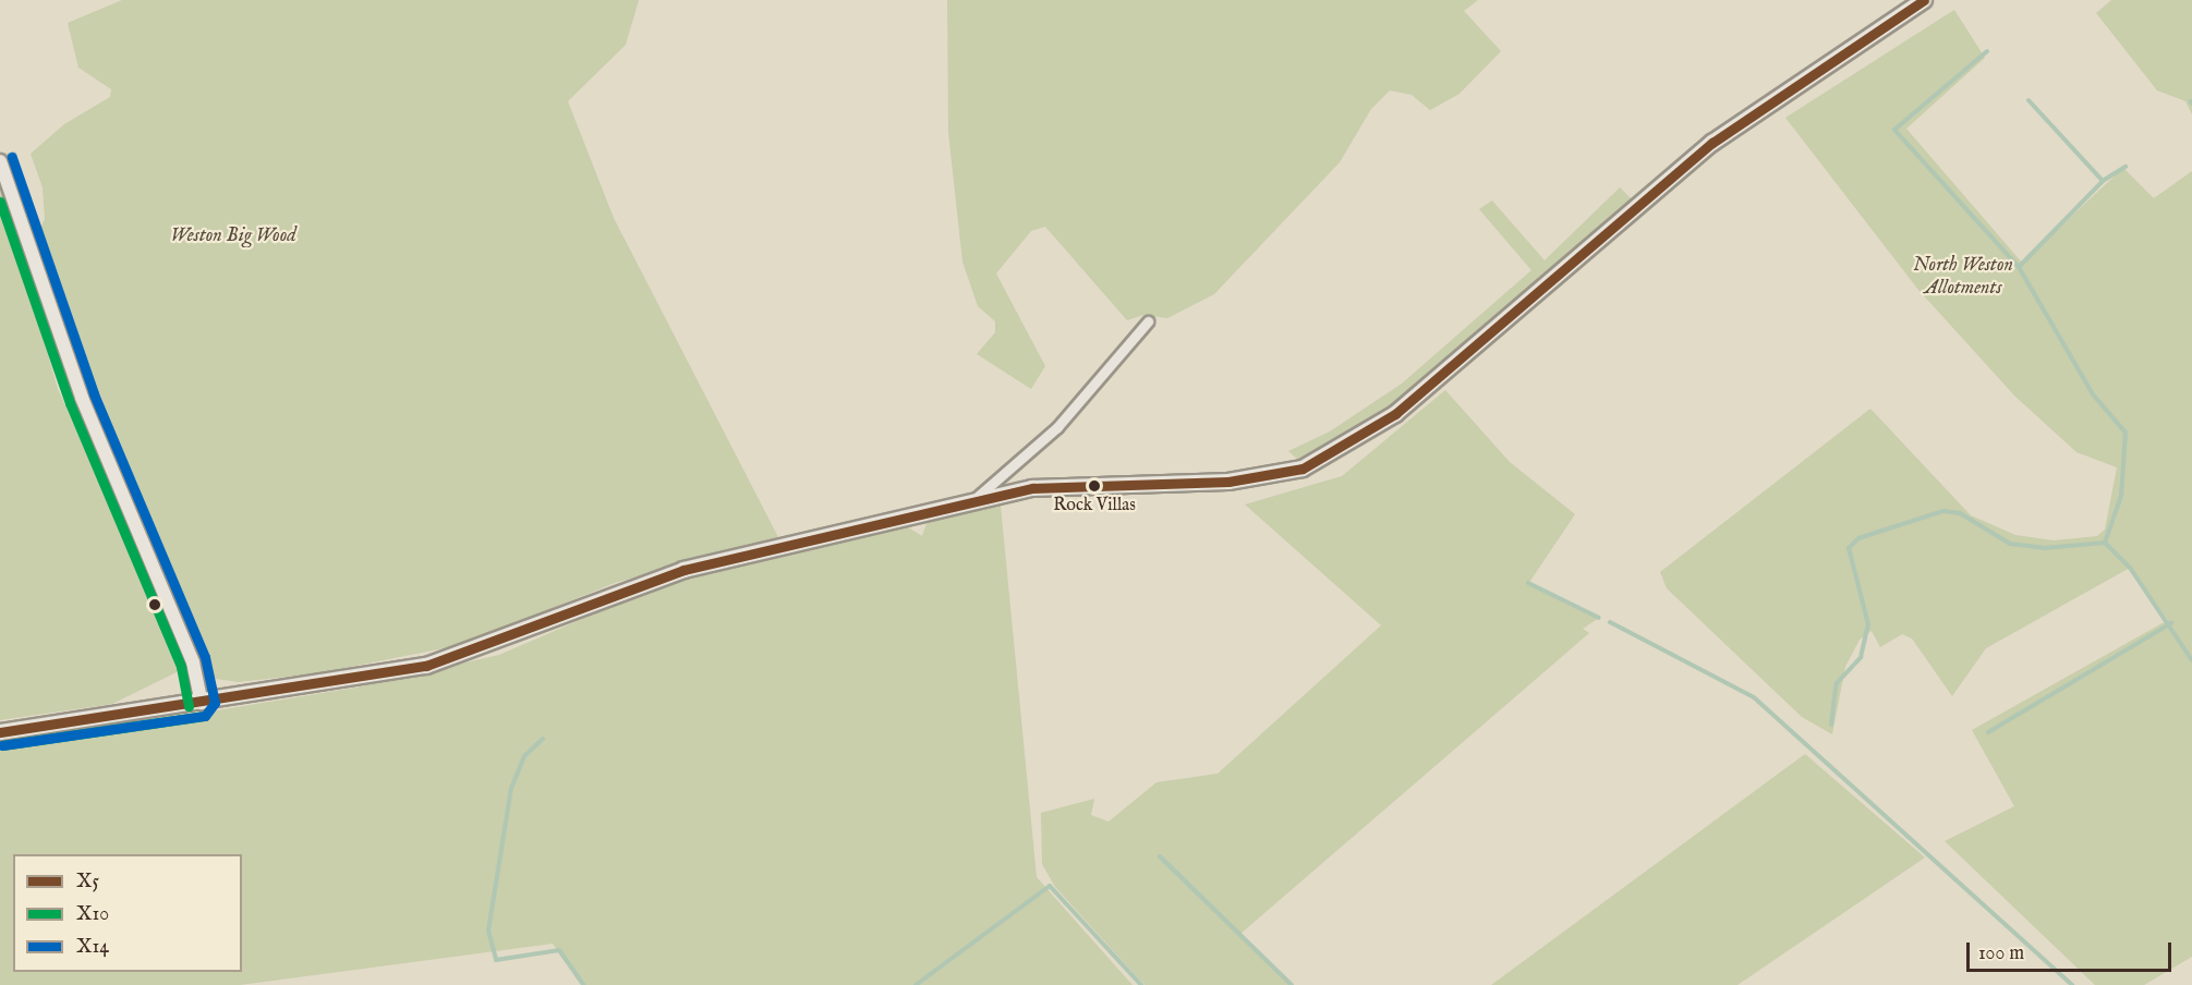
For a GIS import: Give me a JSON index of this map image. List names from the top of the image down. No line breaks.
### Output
{"parks":["Weston Big Wood","North Weston Allotments"],"places":["Rock Villas"],"lines":["transit line X5","transit line X14","transit line X10"],"legend":["X5","X10","X14"],"scale_bar":"100 m"}
